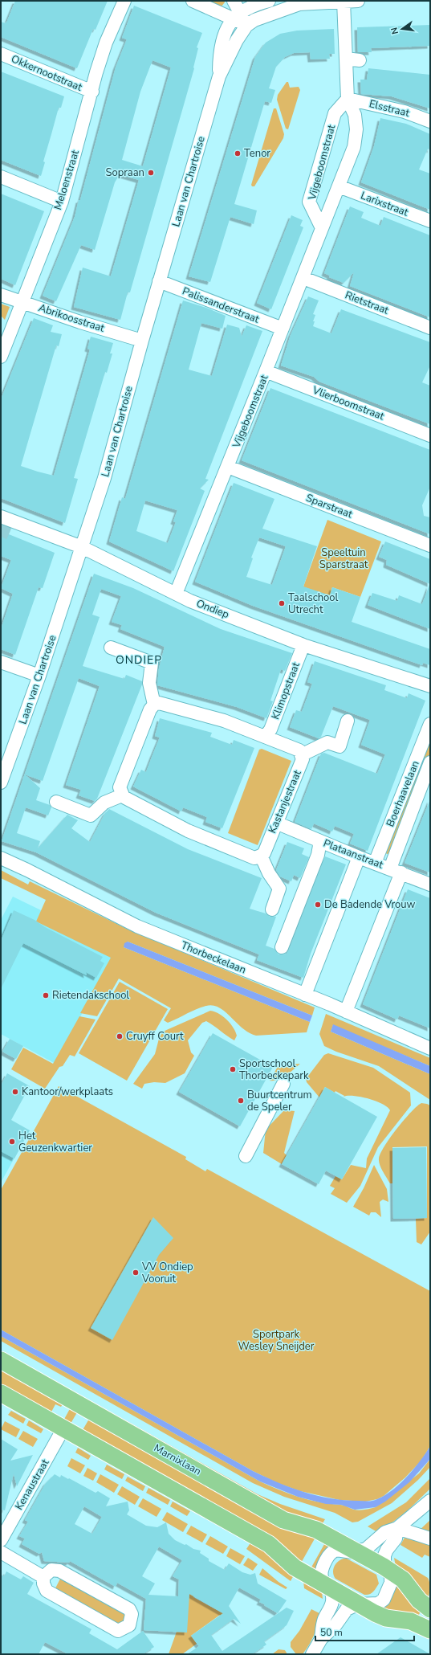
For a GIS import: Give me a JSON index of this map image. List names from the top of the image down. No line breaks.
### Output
{"streets":{"main road":["Marnixlaan"],"street":["Okkernootstraat","Elsstraat","Vijgeboomstraat","Meloenstraat","Laan van Chartroise","Larixstraat","Rietstraat","Palissanderstraat","Abrikoosstraat","Vlierboomstraat","Sparstraat","Ondiep","Klimopstraat","Boerhaavelaan","Kastanjestraat","Plataanstraat","Thorbeckelaan","Kenaustraat"]},"crossings":[["Okkernootstraat","Meloenstraat"],["Elsstraat","Vijgeboomstraat"],["Vijgeboomstraat","Larixstraat"],["Vijgeboomstraat","Rietstraat"],["Vijgeboomstraat","Palissanderstraat"],["Vijgeboomstraat","Vlierboomstraat"],["Vijgeboomstraat","Sparstraat"],["Vijgeboomstraat","Ondiep"],["Meloenstraat","Abrikoosstraat"],["Laan van Chartroise","Palissanderstraat"],["Laan van Chartroise","Abrikoosstraat"],["Laan van Chartroise","Ondiep"],["Ondiep","Klimopstraat"],["Boerhaavelaan","Plataanstraat"],["Boerhaavelaan","Thorbeckelaan"],["Kastanjestraat","Plataanstraat"]],"districts":["ONDIEP"],"parks":["Speeltuin Sparstraat","Sportpark Wesley Sneijder"],"places":["Tenor","Sopraan","Taalschool Utrecht","De Badende Vrouw","Rietendakschool","Cruyff Court","Sportschool Thorbeckepark","Kantoor/werkplaats","Buurtcentrum de Speler","Het Geuzenkwartier","VV Ondiep Vooruit"],"scale_bar":"50 m","north":"left"}
